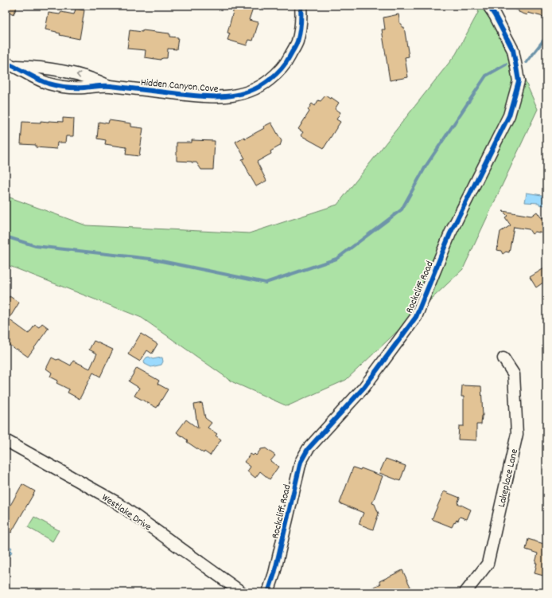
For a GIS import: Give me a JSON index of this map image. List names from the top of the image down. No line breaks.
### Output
{"streets":{"street":["Hidden Canyon Cove","Rockcliff Road","Lakeplace Lane","Westlake Drive"]}}
